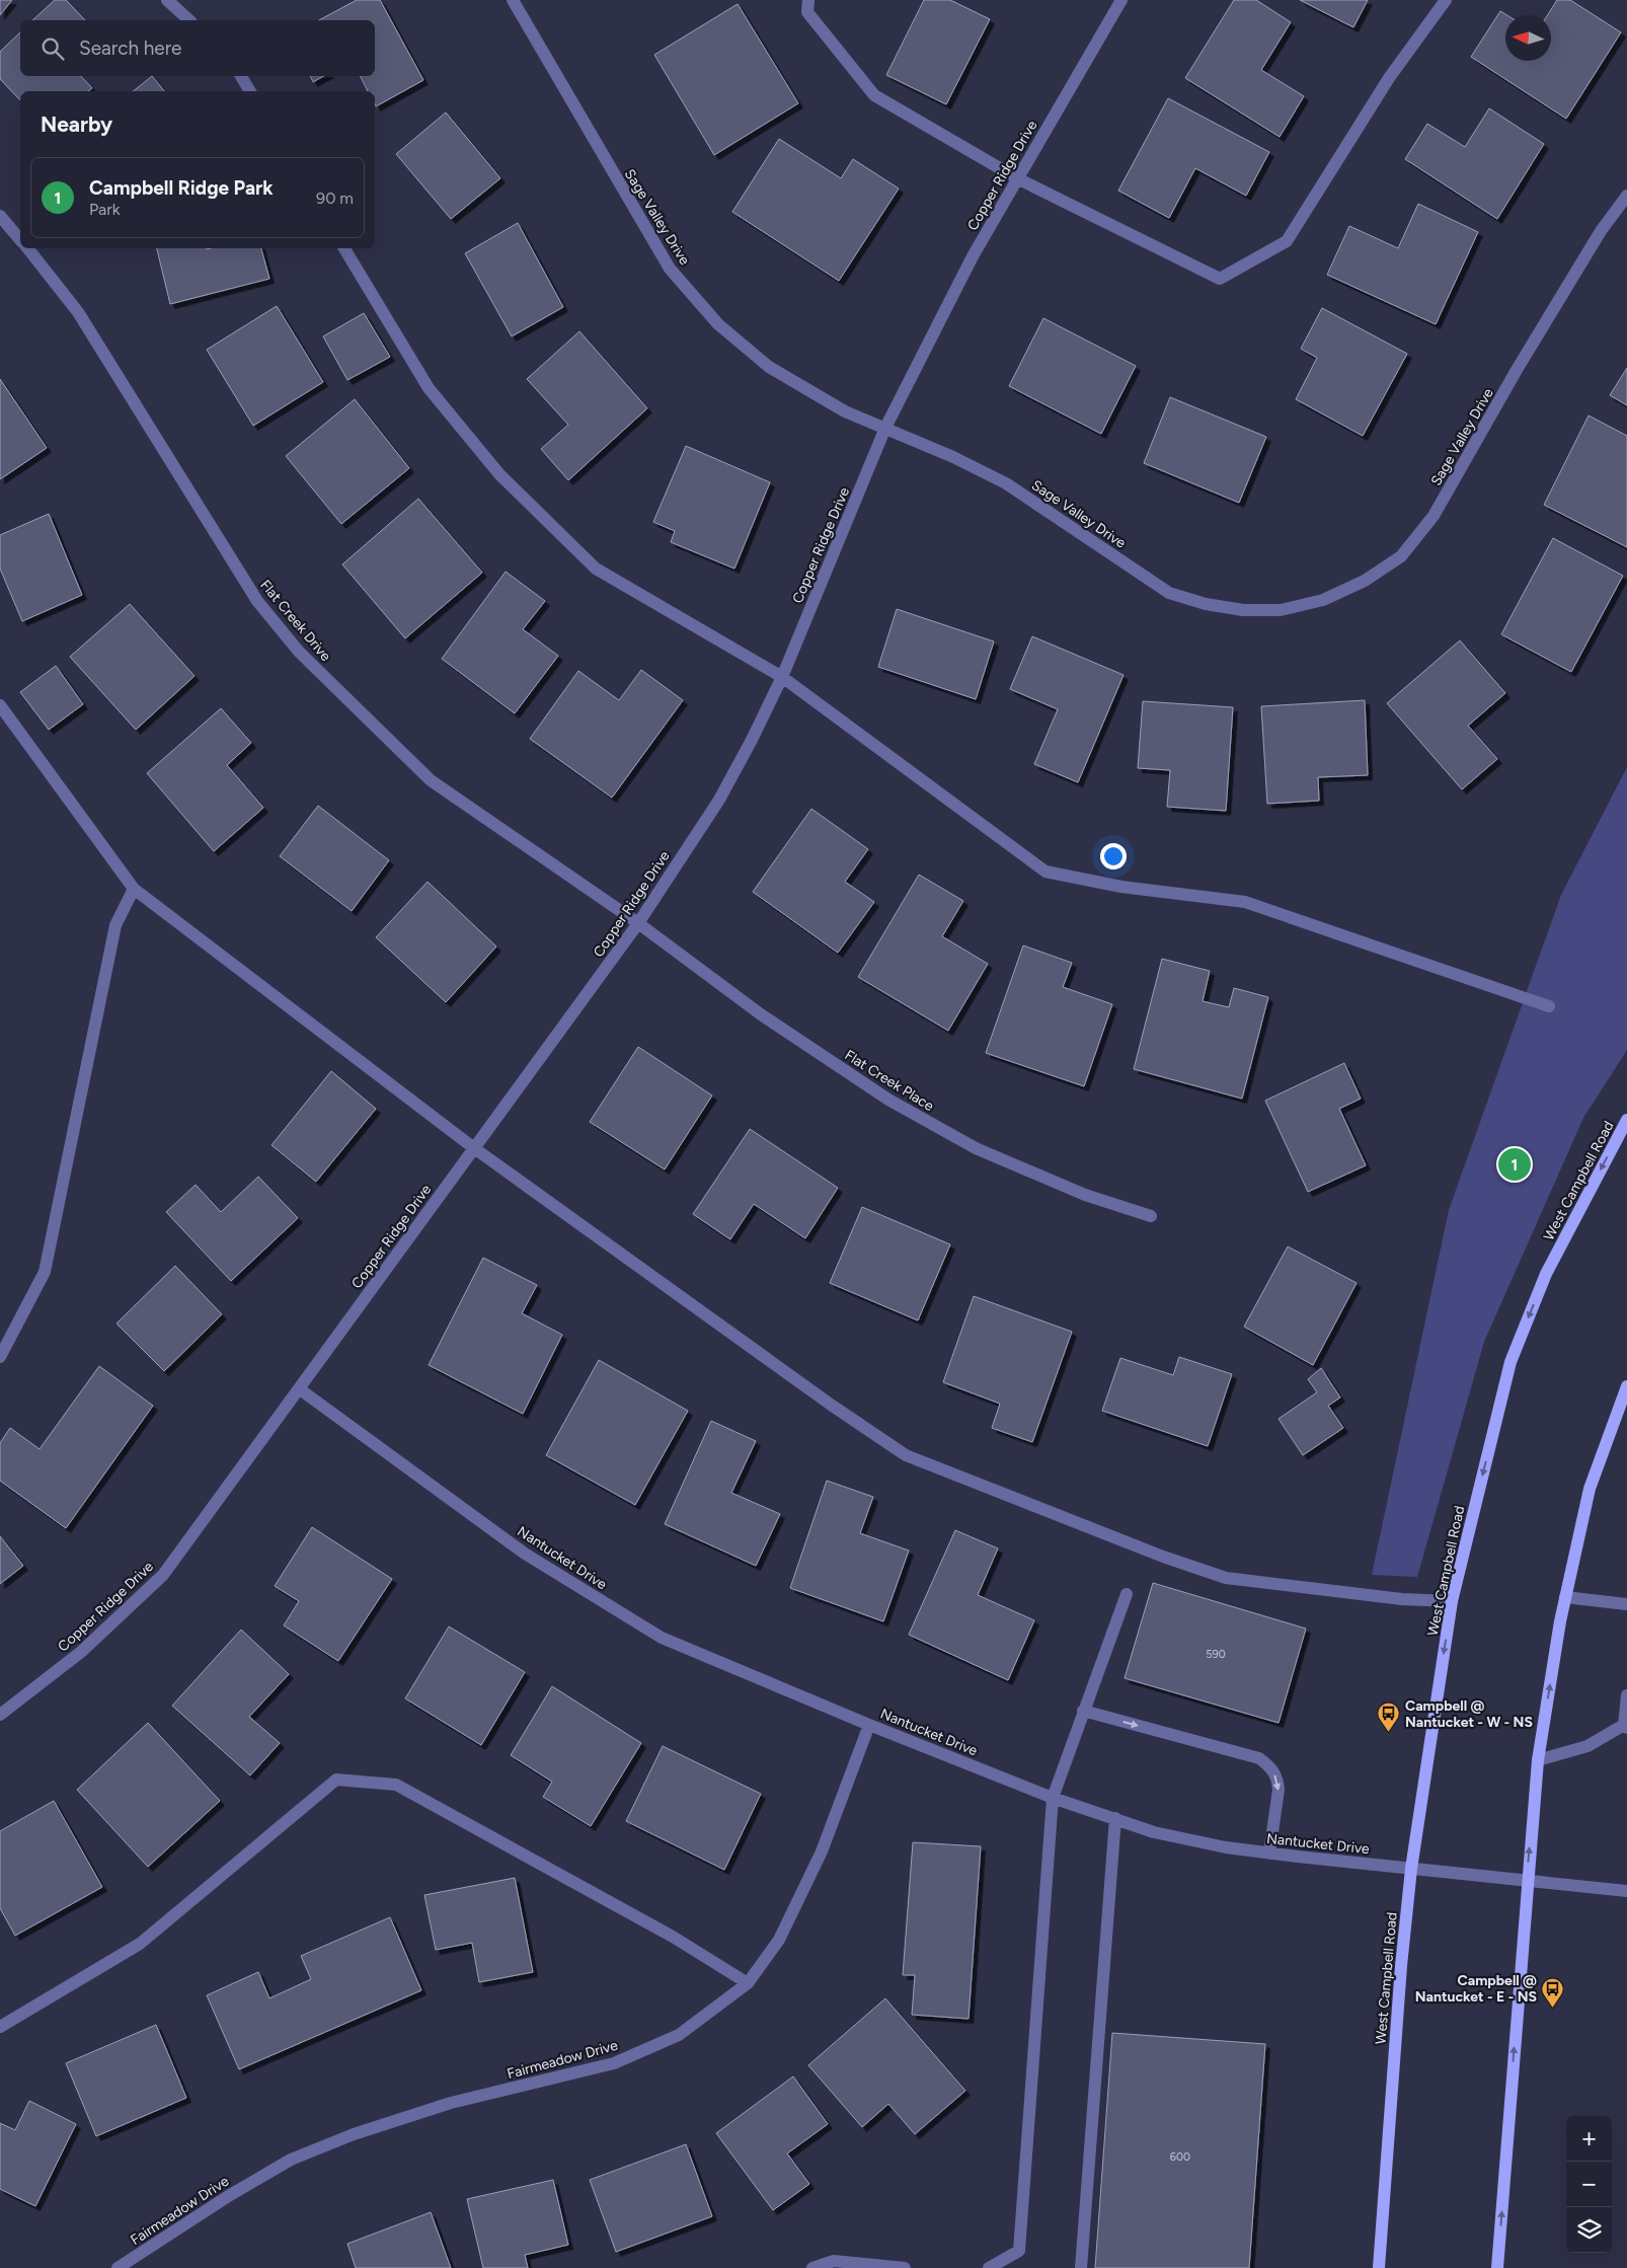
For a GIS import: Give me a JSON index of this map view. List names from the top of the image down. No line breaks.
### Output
{"streets":{"main road":["West Campbell Road"],"street":["Copper Ridge Drive","Sage Valley Drive","Flat Creek Drive","Flat Creek Place","Nantucket Drive","Fairmeadow Drive"]},"crossings":[["Copper Ridge Drive","Sage Valley Drive"],["Copper Ridge Drive","Flat Creek Drive"],["Copper Ridge Drive","Flat Creek Place"],["Copper Ridge Drive","Nantucket Drive"],["Flat Creek Drive","Flat Creek Place"],["West Campbell Road","Nantucket Drive"],["Nantucket Drive","Fairmeadow Drive"]],"places":{"bus stop":["Campbell @ Nantucket - W - NS","Campbell @ Nantucket - E - NS"]},"house_numbers":["590","600"],"north":"left","page":{"search":"Search here","heading":"Nearby","list":[{"mark":"1","name":"Campbell Ridge Park","note":"Park","value":"90 m"}],"pins":"1","map_buttons":["+","−"]}}
